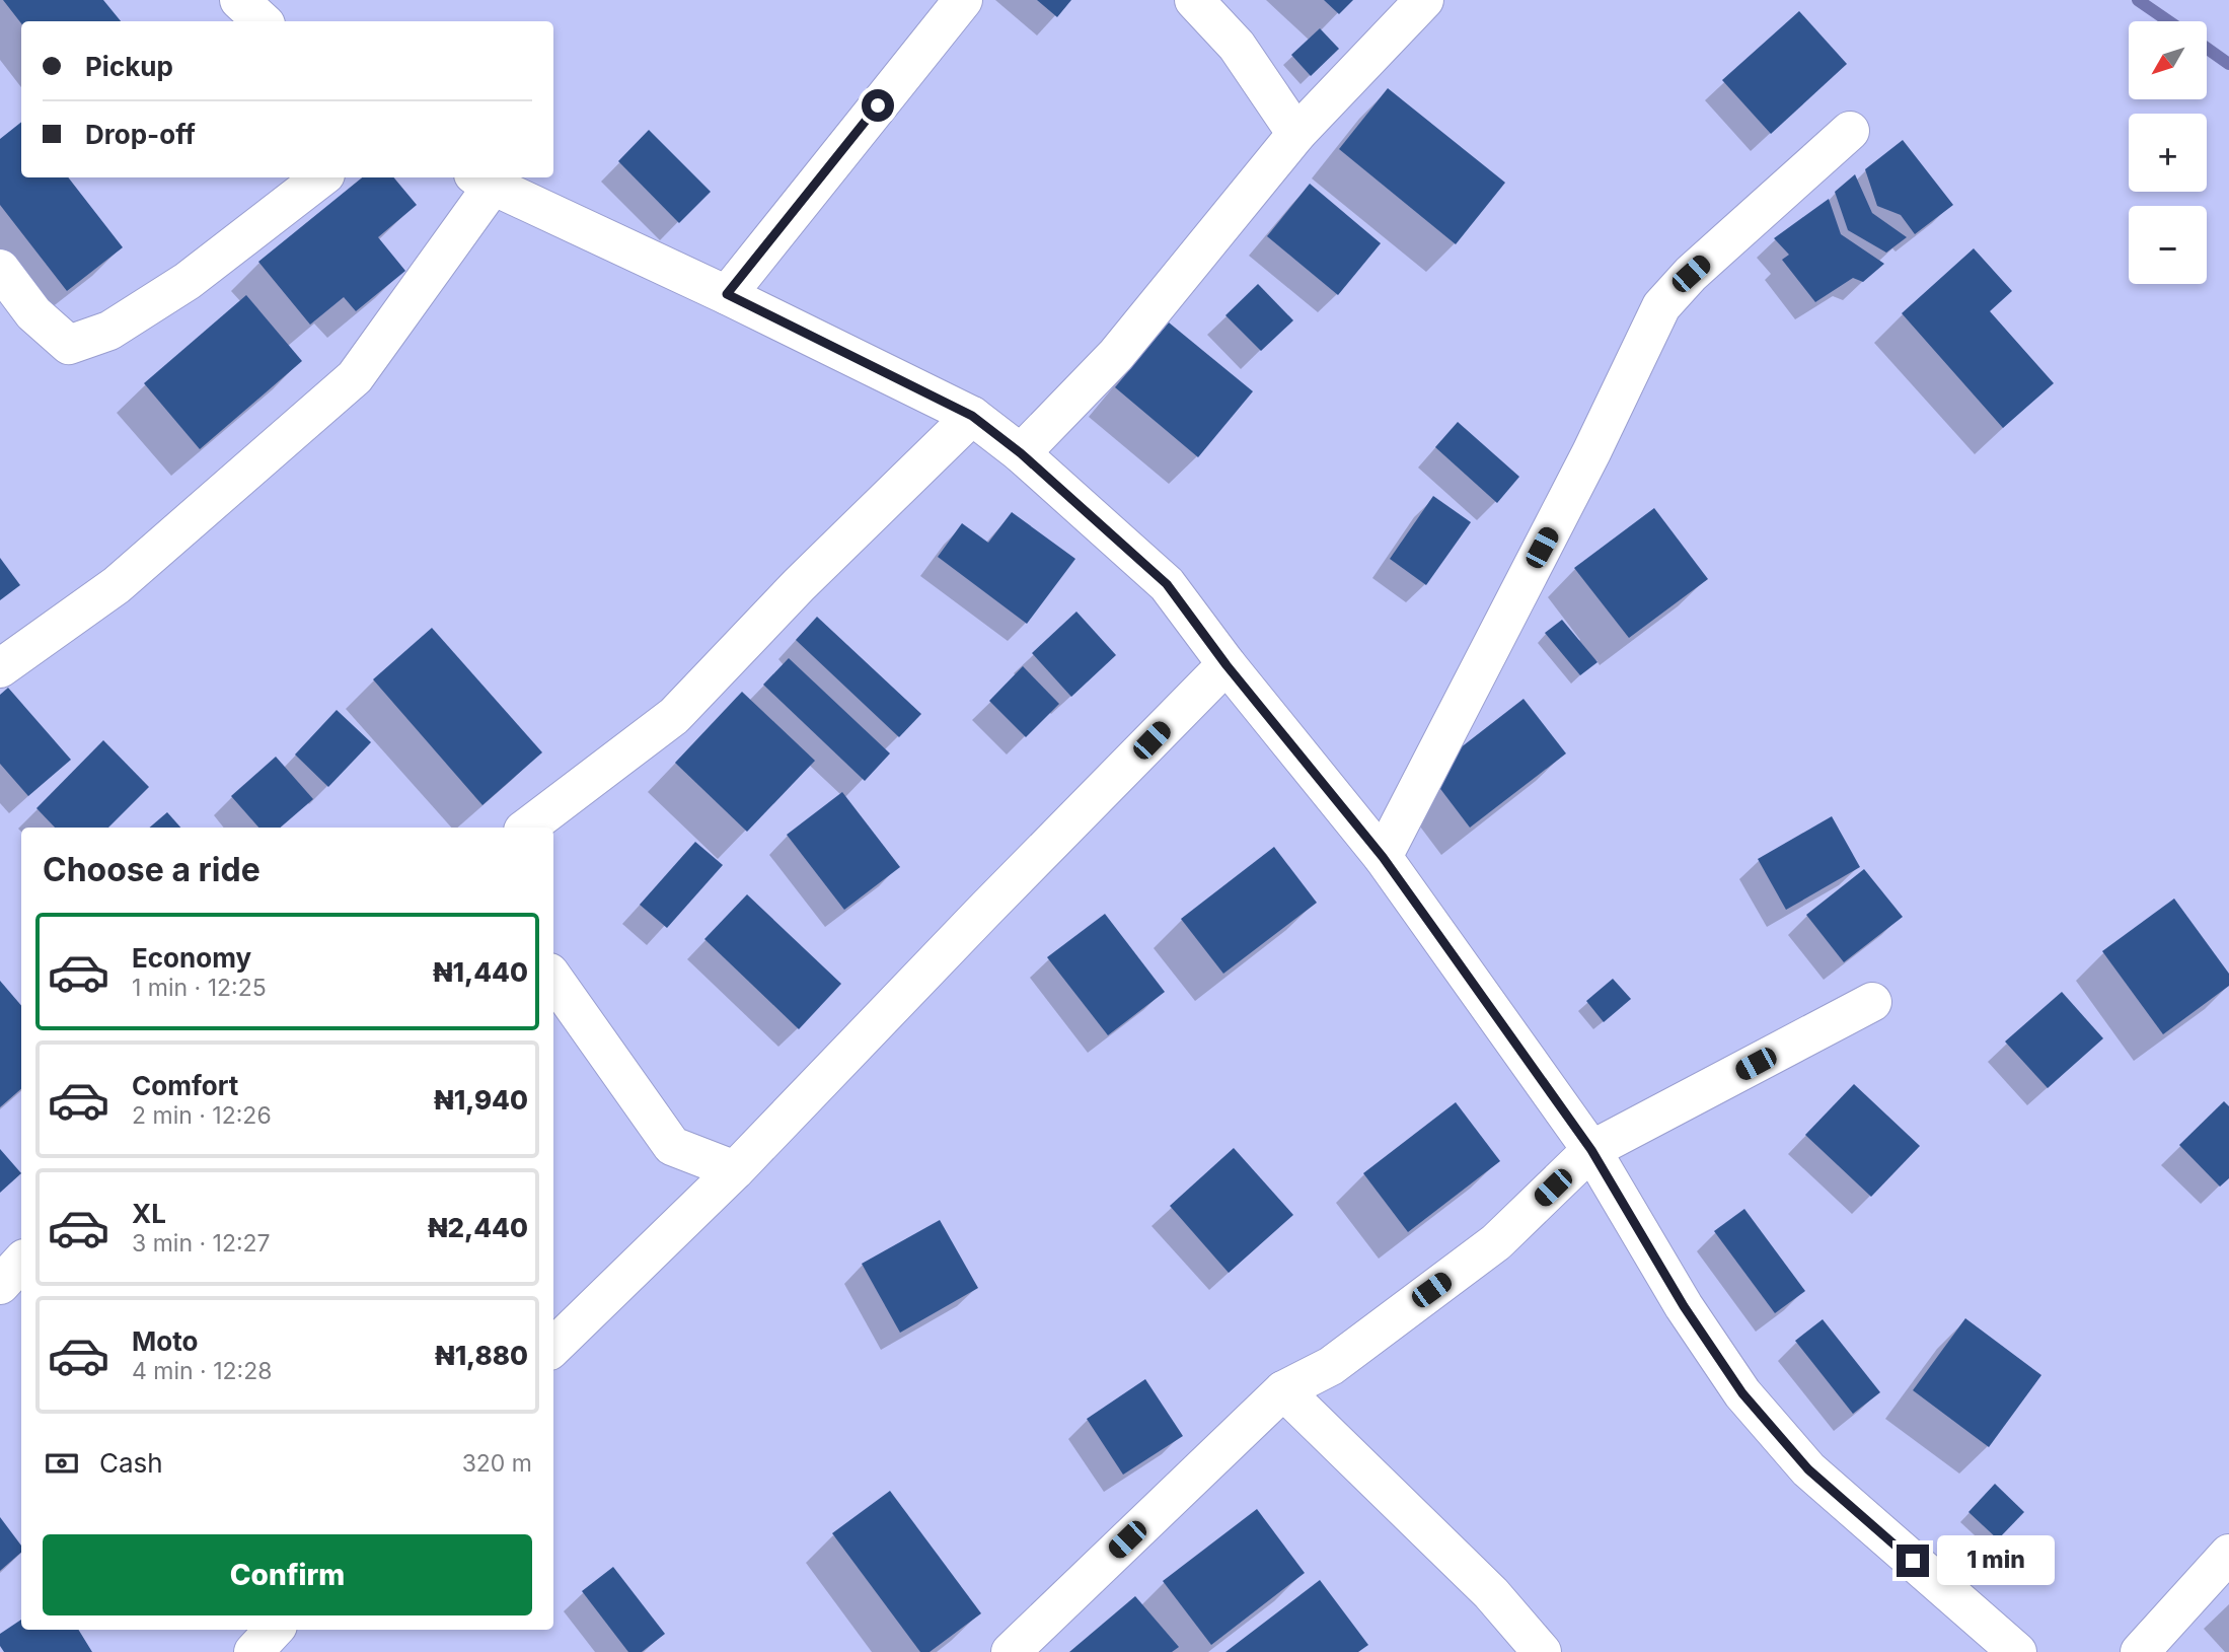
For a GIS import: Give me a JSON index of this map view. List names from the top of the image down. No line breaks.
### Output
{"north":"bottom left","page":{"map_buttons":["+","−"],"banner":["Pickup","Drop-off"],"heading":"Choose a ride","list":[{"name":"Economy","note":"1 min · 12:25","value":"₦1,440"},{"name":"Comfort","note":"2 min · 12:26","value":"₦1,940"},{"name":"XL","note":"3 min · 12:27","value":"₦2,440"},{"name":"Moto","note":"4 min · 12:28","value":"₦1,880"}],"pay":["Cash","320 m"],"buttons":"Confirm","bubble":"1 min"}}
